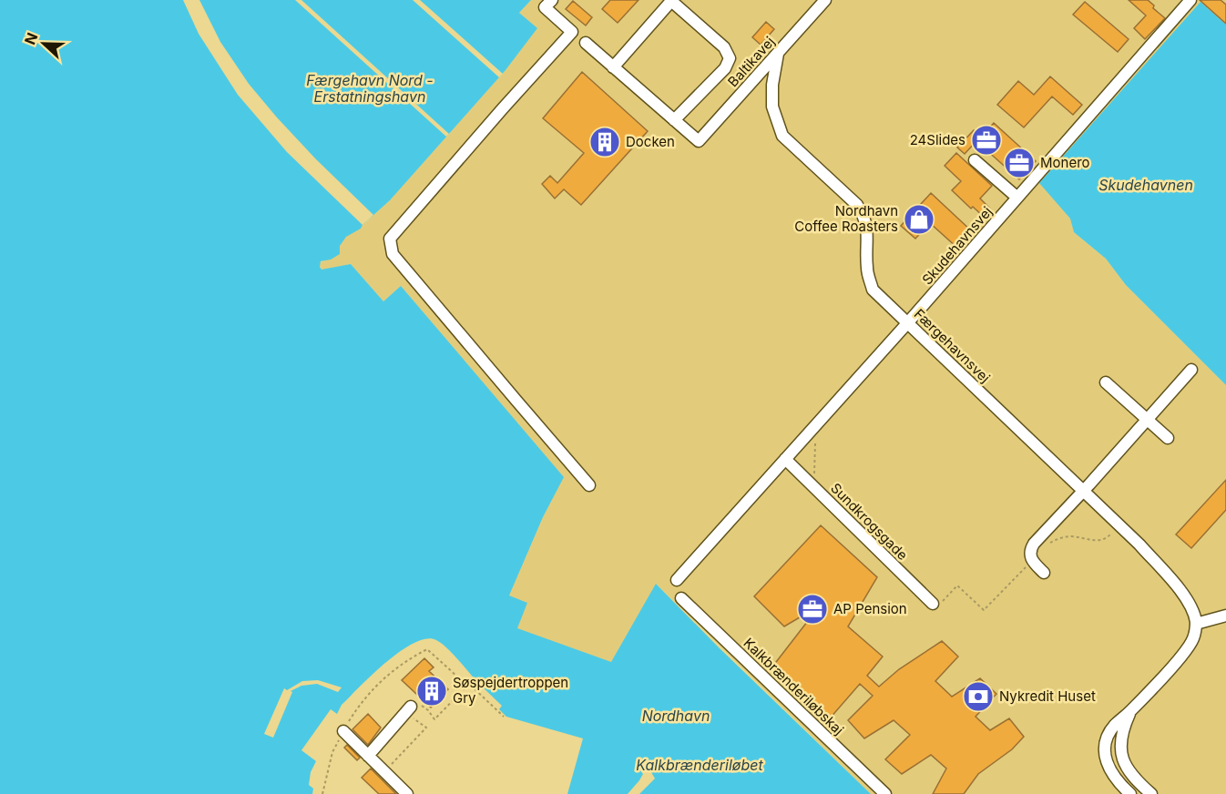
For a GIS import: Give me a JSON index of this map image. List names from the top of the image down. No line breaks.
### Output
{"streets":{"street":["Baltikavej","Skudehavnsvej","Færgehavnsvej","Sundkrogsgade","Kalkbrænderiløbskaj"]},"crossings":[["Baltikavej","Færgehavnsvej"],["Skudehavnsvej","Færgehavnsvej"],["Skudehavnsvej","Sundkrogsgade"]],"water":["Færgehavn Nord - Erstatningshavn","Skudehavnen","Nordhavn","Kalkbrænderiløbet"],"places":{"office":["24Slides","Monero","AP Pension"],"building":["Docken","Søspejdertroppen Gry"],"shop":["Nordhavn Coffee Roasters"],"bank":["Nykredit Huset"]},"north":"left"}
